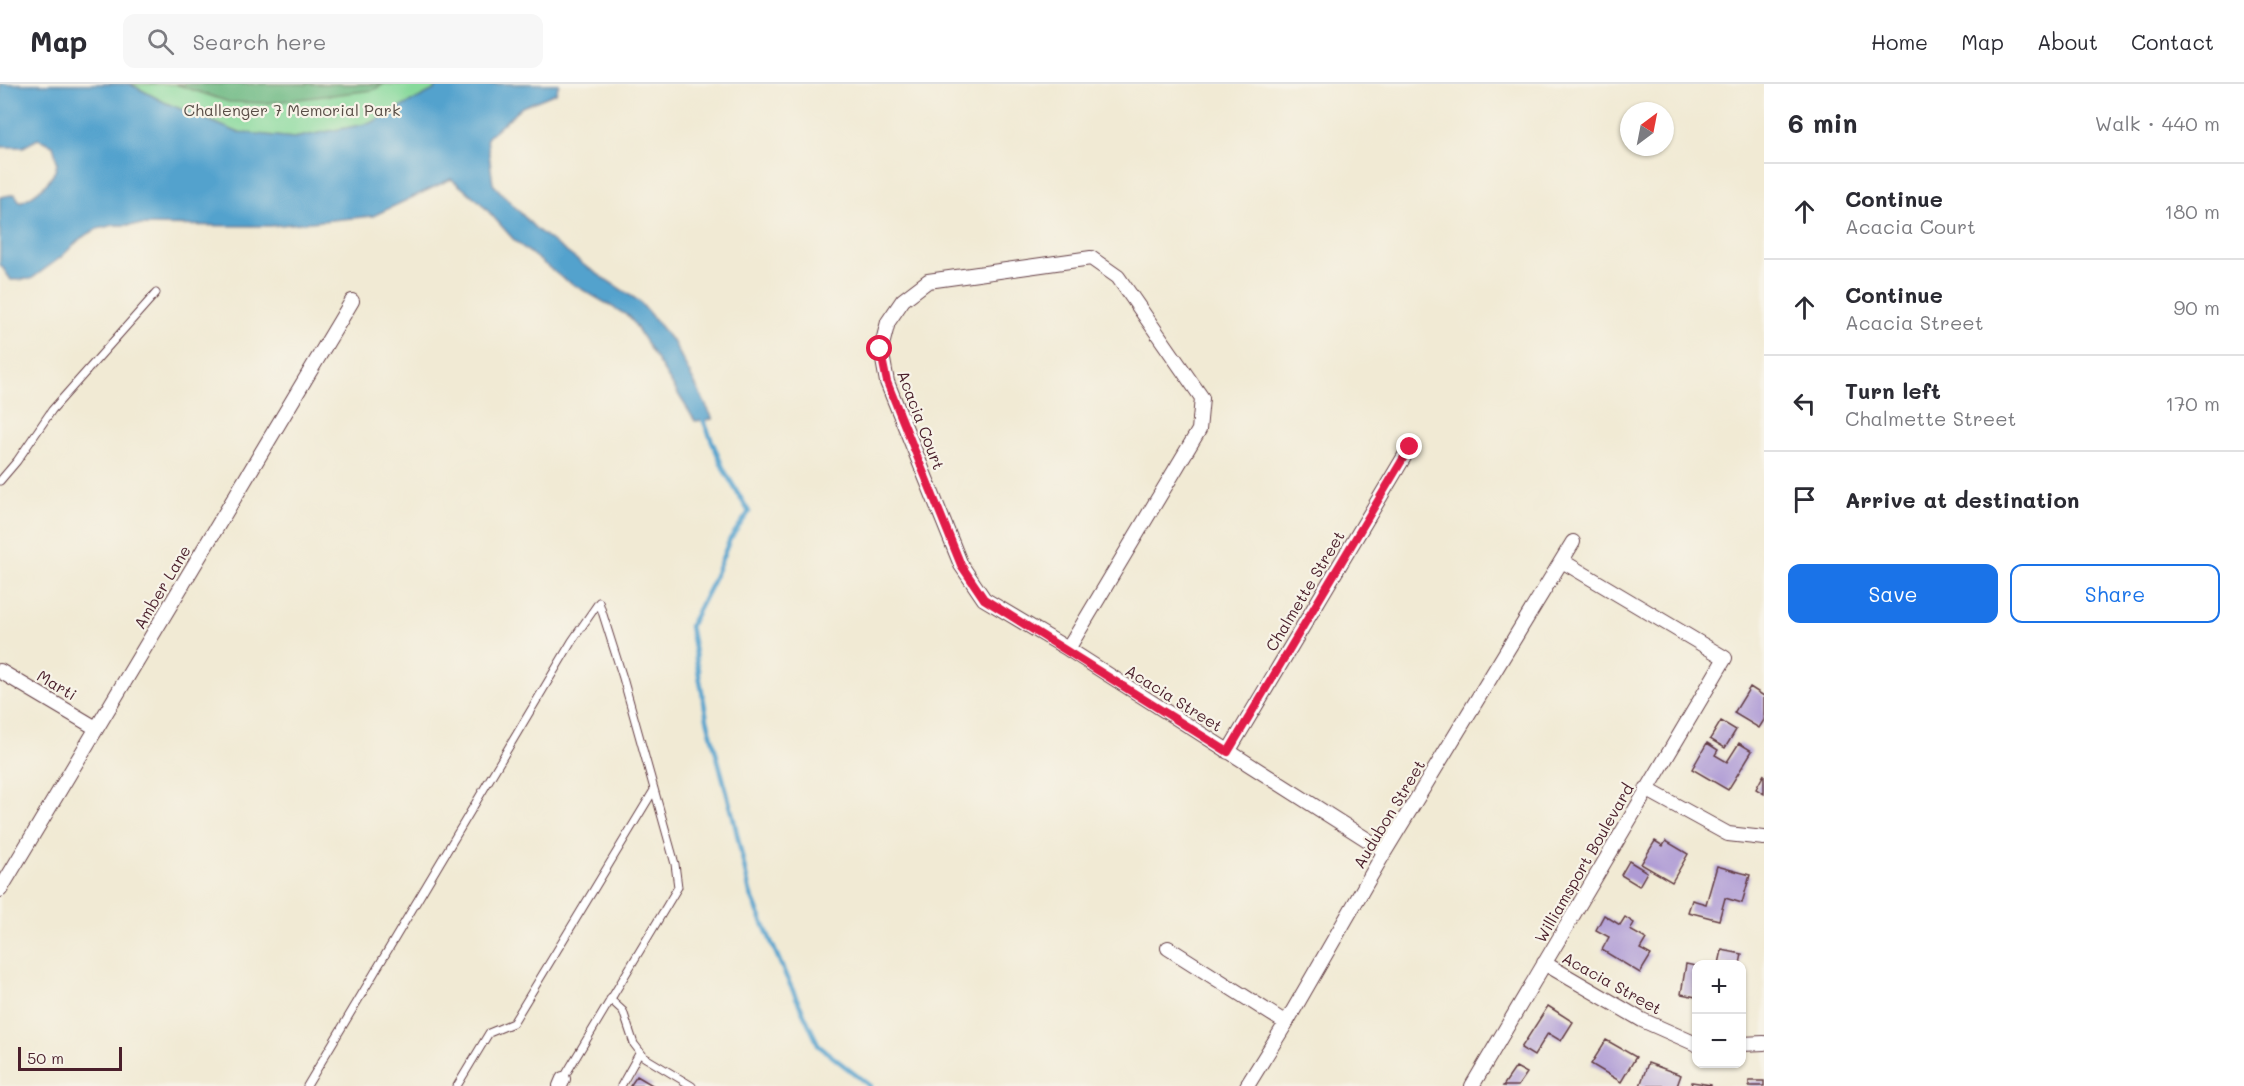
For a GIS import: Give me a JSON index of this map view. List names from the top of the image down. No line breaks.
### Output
{"streets":{"street":["Acacia Court","Amber Lane","Chalmette Street","Marti","Acacia Street","Audubon Street","Williamsport Boulevard"]},"crossings":[["Acacia Court","Acacia Street"],["Amber Lane","Marti"],["Chalmette Street","Acacia Street"],["Acacia Street","Audubon Street"],["Acacia Street","Williamsport Boulevard"],["Audubon Street","Williamsport Boulevard"]],"parks":["Challenger 7 Memorial Park"],"scale_bar":"50 m","north":"top right","page":{"header":"Map","search":"Search here","nav":["Home","Map","About","Contact"],"heading":["6 min","Walk · 440 m"],"list":[["Continue","Acacia Court","180 m"],["Continue","Acacia Street","90 m"],["Turn left","Chalmette Street","170 m"],"Arrive at destination"],"buttons":["Save","Share"],"map_buttons":["+","−"],"scale":"50 m"}}
